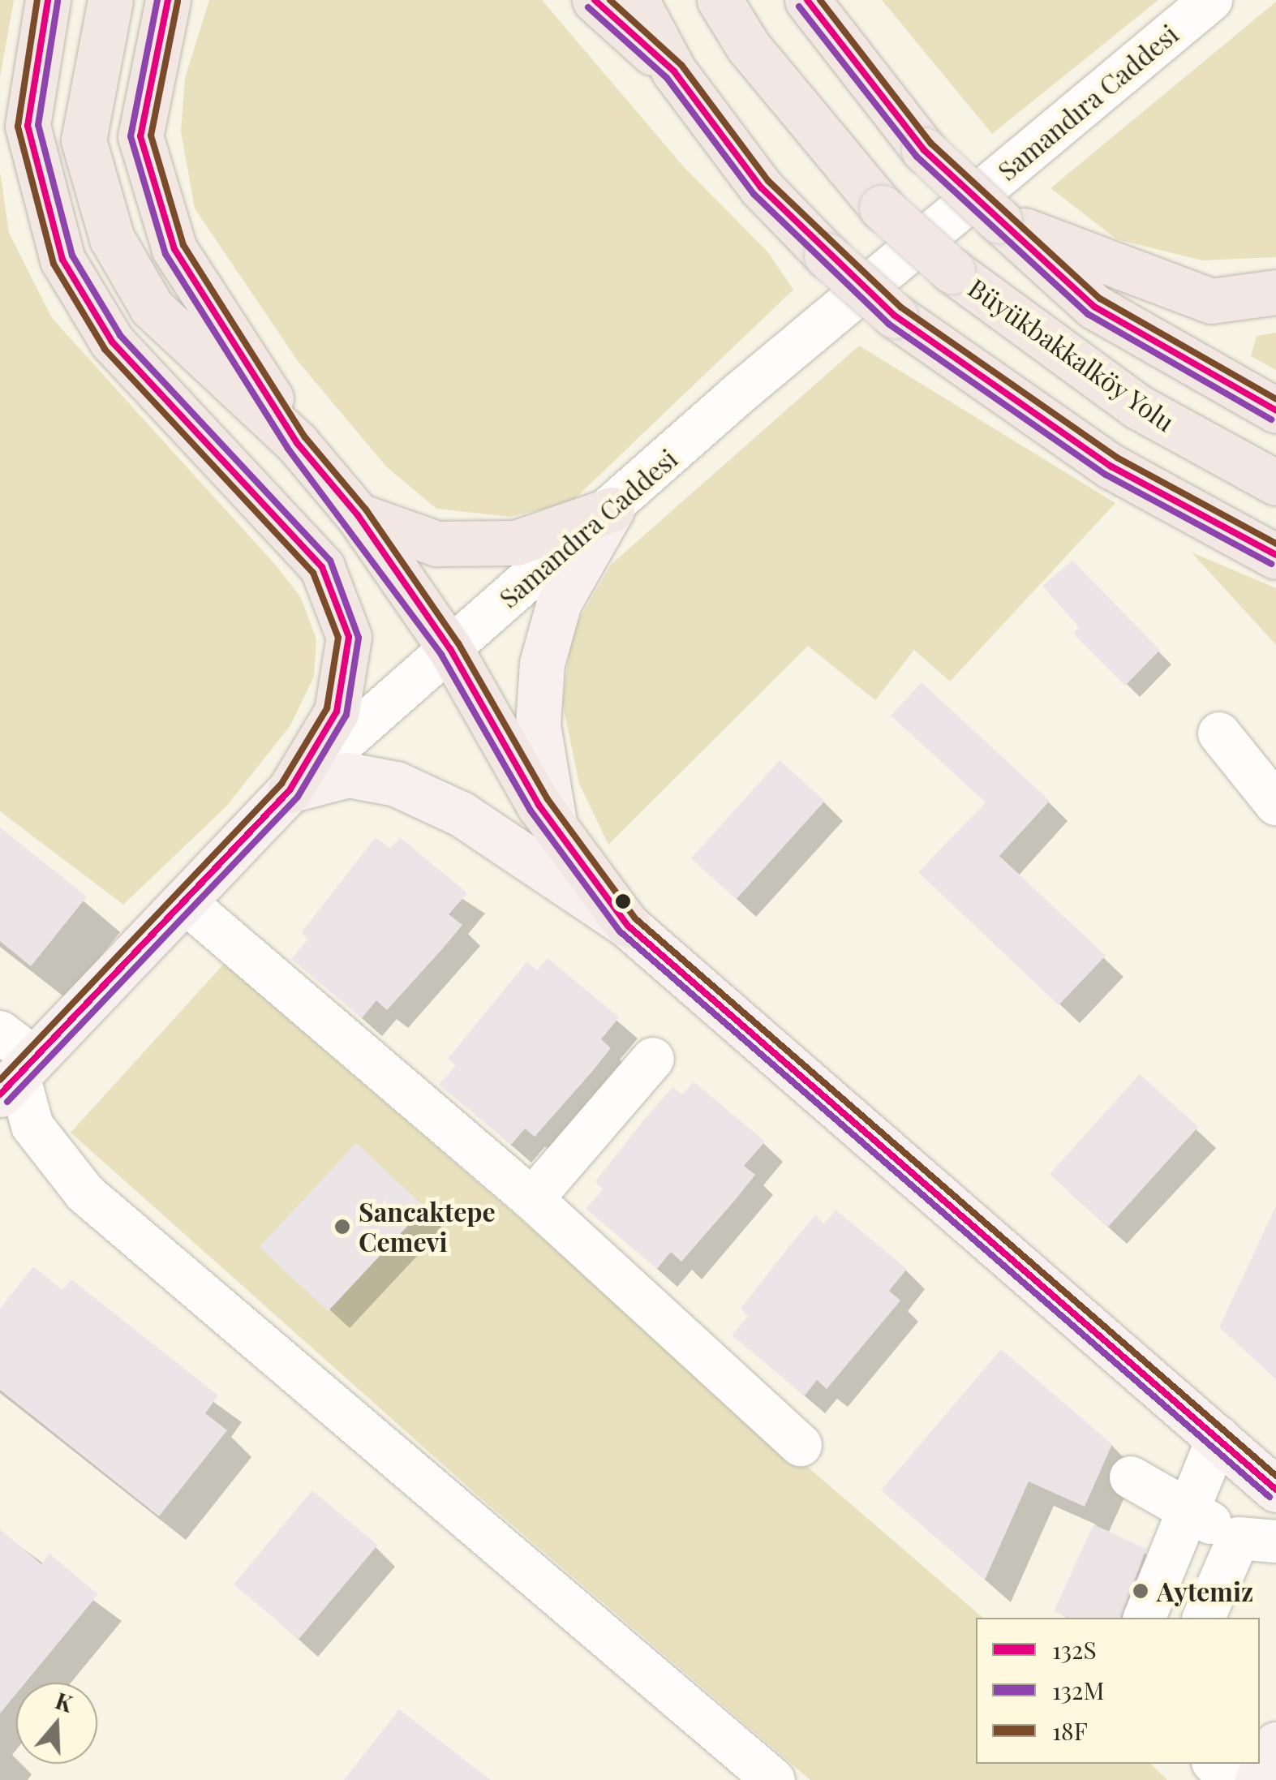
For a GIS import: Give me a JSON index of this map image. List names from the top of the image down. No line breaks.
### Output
{"streets":{"highway":["Büyükbakkalköy Yolu"],"main road":["Samandıra Caddesi"]},"places":["Sancaktepe Cemevi","Aytemiz"],"lines":["transit line 132S","transit line 132M","transit line 18F"],"legend":["132S","132M","18F"],"north":"top"}
